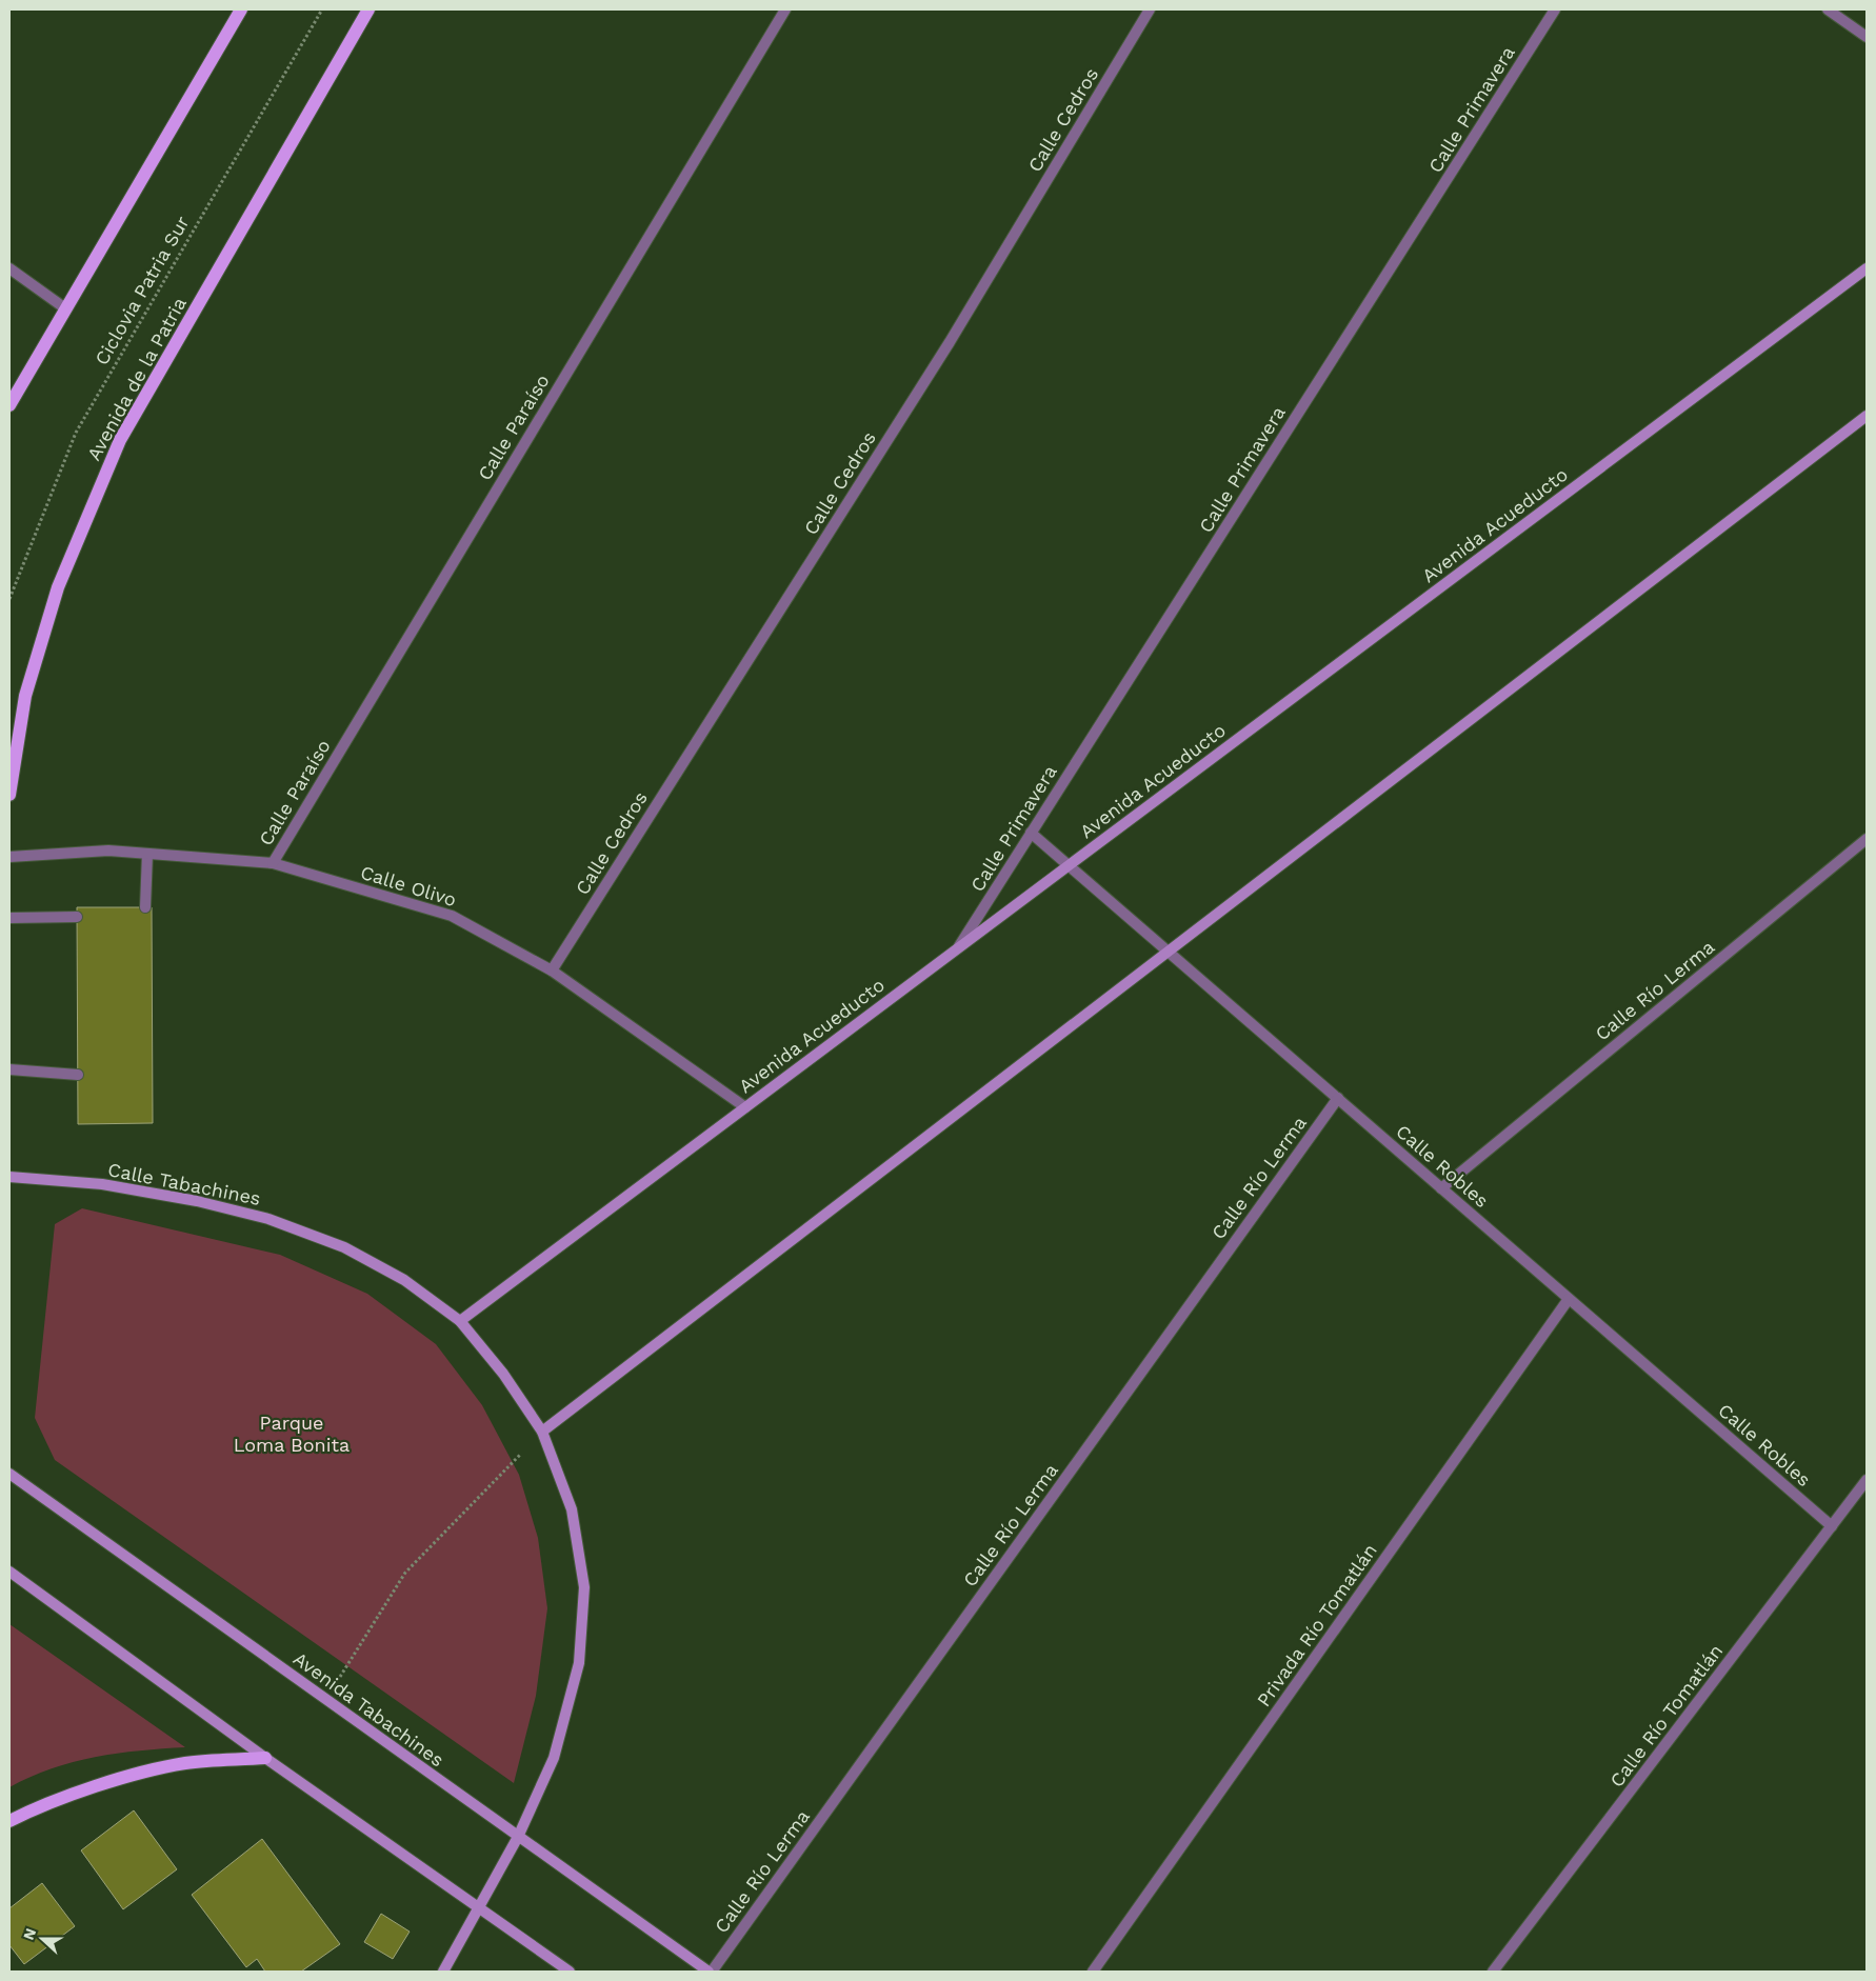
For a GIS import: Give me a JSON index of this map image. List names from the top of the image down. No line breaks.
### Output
{"streets":{"main road":["Avenida de la Patria"],"street":["Calle Primavera","Calle Cedros","Calle Paraíso","Avenida Acueducto","Calle Olivo","Calle Río Lerma","Calle Robles","Calle Tabachines","Privada Río Tomatlán","Avenida Tabachines","Calle Río Tomatlán"],"path":["Ciclovia Patria Sur"]},"crossings":[["Calle Primavera","Avenida Acueducto"],["Calle Primavera","Calle Robles"],["Calle Cedros","Calle Olivo"],["Calle Paraíso","Calle Olivo"],["Avenida Acueducto","Calle Olivo"],["Avenida Acueducto","Calle Robles"],["Avenida Acueducto","Calle Tabachines"],["Calle Río Lerma","Calle Robles"],["Calle Río Lerma","Avenida Tabachines"],["Calle Robles","Privada Río Tomatlán"],["Calle Robles","Calle Río Tomatlán"],["Calle Tabachines","Avenida Tabachines"]],"parks":["Parque Loma Bonita"],"north":"left"}
